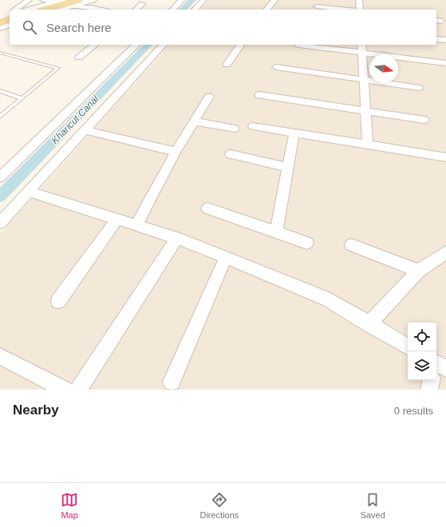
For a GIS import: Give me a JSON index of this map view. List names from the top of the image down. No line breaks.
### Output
{"water":["Kharicut Canal"],"north":"right","page":{"search":"Search here","heading":["Nearby","0 results"],"nav":["Map","Directions","Saved"]}}
